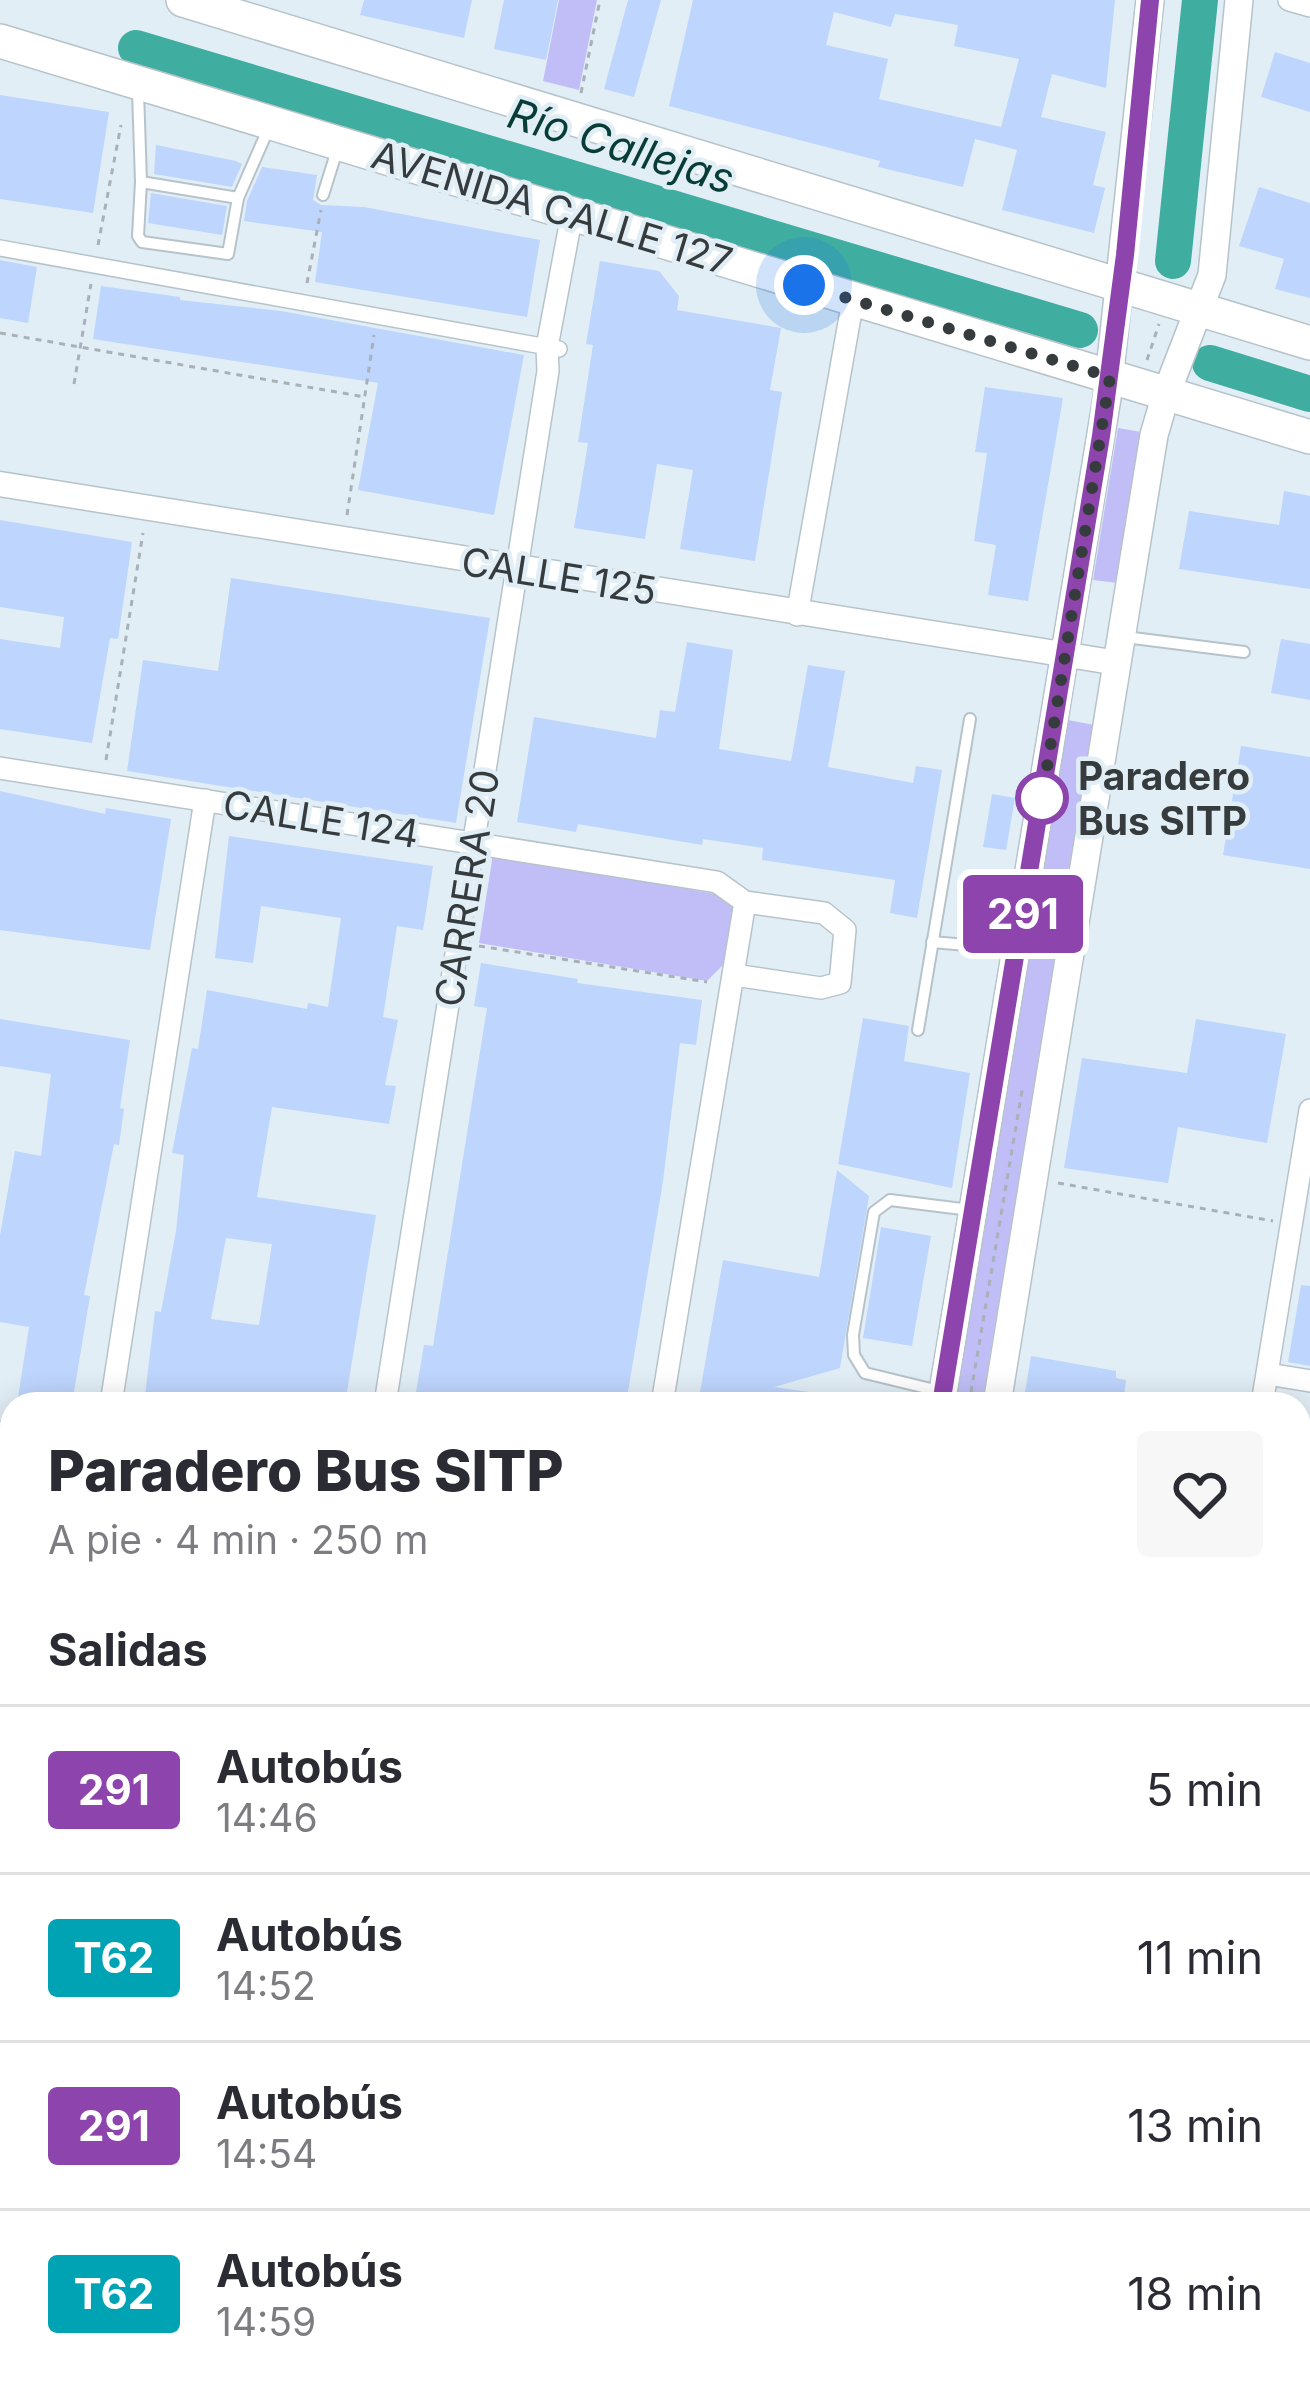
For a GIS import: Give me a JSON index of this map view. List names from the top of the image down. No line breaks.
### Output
{"streets":{"main road":["AVENIDA CALLE 127"],"street":["CALLE 125","CALLE 124","CARRERA 20"]},"crossings":[["AVENIDA CALLE 127","CARRERA 20"],["CALLE 125","CARRERA 20"],["CALLE 124","CARRERA 20"]],"water":["Río Callejas"],"places":["Paradero Bus SITP"],"lines":["bus line 291"],"page":{"on_map":"291","heading":[["Paradero Bus SITP","A pie · 4 min · 250 m"],"Salidas"],"list":[{"mark":"291","name":"Autobús","note":"14:46","value":"5 min"},{"mark":"T62","name":"Autobús","note":"14:52","value":"11 min"},{"mark":"291","name":"Autobús","note":"14:54","value":"13 min"},{"mark":"T62","name":"Autobús","note":"14:59","value":"18 min"}]}}
